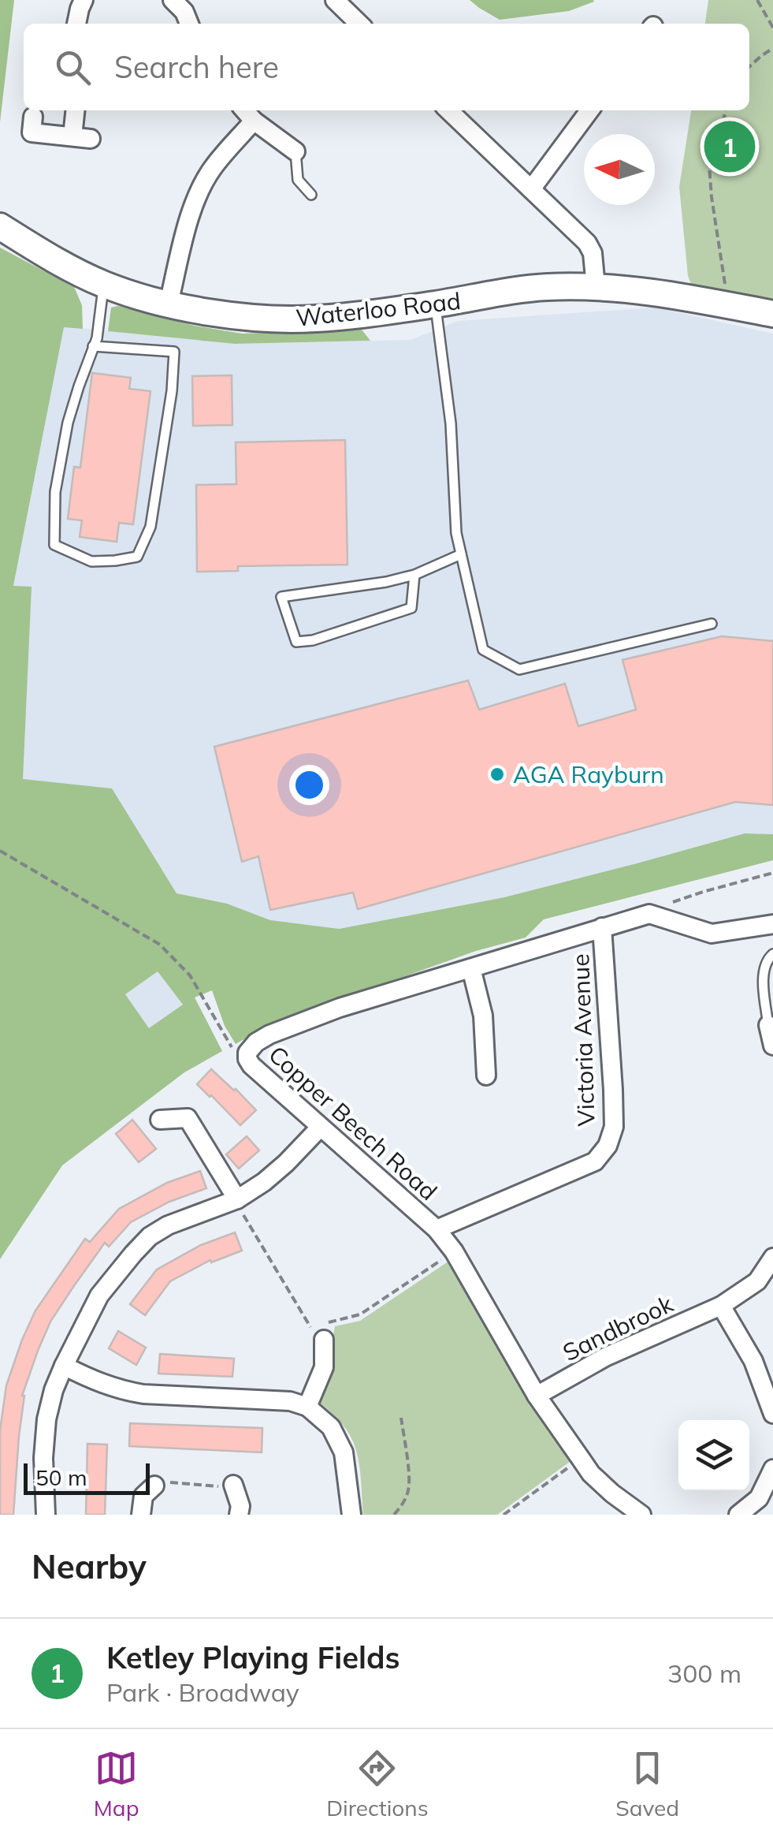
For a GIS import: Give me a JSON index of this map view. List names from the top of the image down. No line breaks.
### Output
{"streets":{"street":["Waterloo Road","Victoria Avenue","Copper Beech Road","Sandbrook"]},"crossings":[["Victoria Avenue","Copper Beech Road"]],"places":["AGA Rayburn"],"scale_bar":"50 m","north":"left","page":{"search":"Search here","pins":"1","scale":"50 m","heading":"Nearby","list":[{"mark":"1","name":"Ketley Playing Fields","note":"Park · Broadway","value":"300 m"}],"nav":["Map","Directions","Saved"]}}
